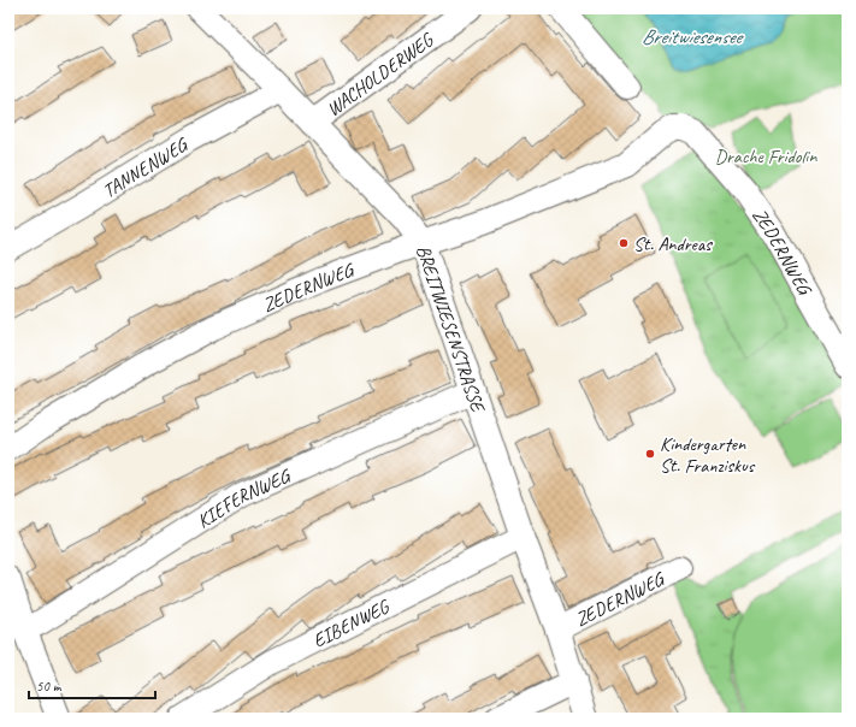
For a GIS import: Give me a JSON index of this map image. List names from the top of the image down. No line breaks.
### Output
{"streets":{"street":["WACHOLDERWEG","TANNENWEG","ZEDERNWEG","BREITWIESENSTRASSE","KIEFERNWEG","EIBENWEG"]},"crossings":[["WACHOLDERWEG","BREITWIESENSTRASSE"],["TANNENWEG","BREITWIESENSTRASSE"],["ZEDERNWEG","BREITWIESENSTRASSE"],["BREITWIESENSTRASSE","KIEFERNWEG"],["BREITWIESENSTRASSE","EIBENWEG"]],"water":["Breitwiesensee"],"parks":["Drache Fridolin"],"places":["St. Andreas","Kindergarten St. Franziskus"],"scale_bar":"50 m"}
